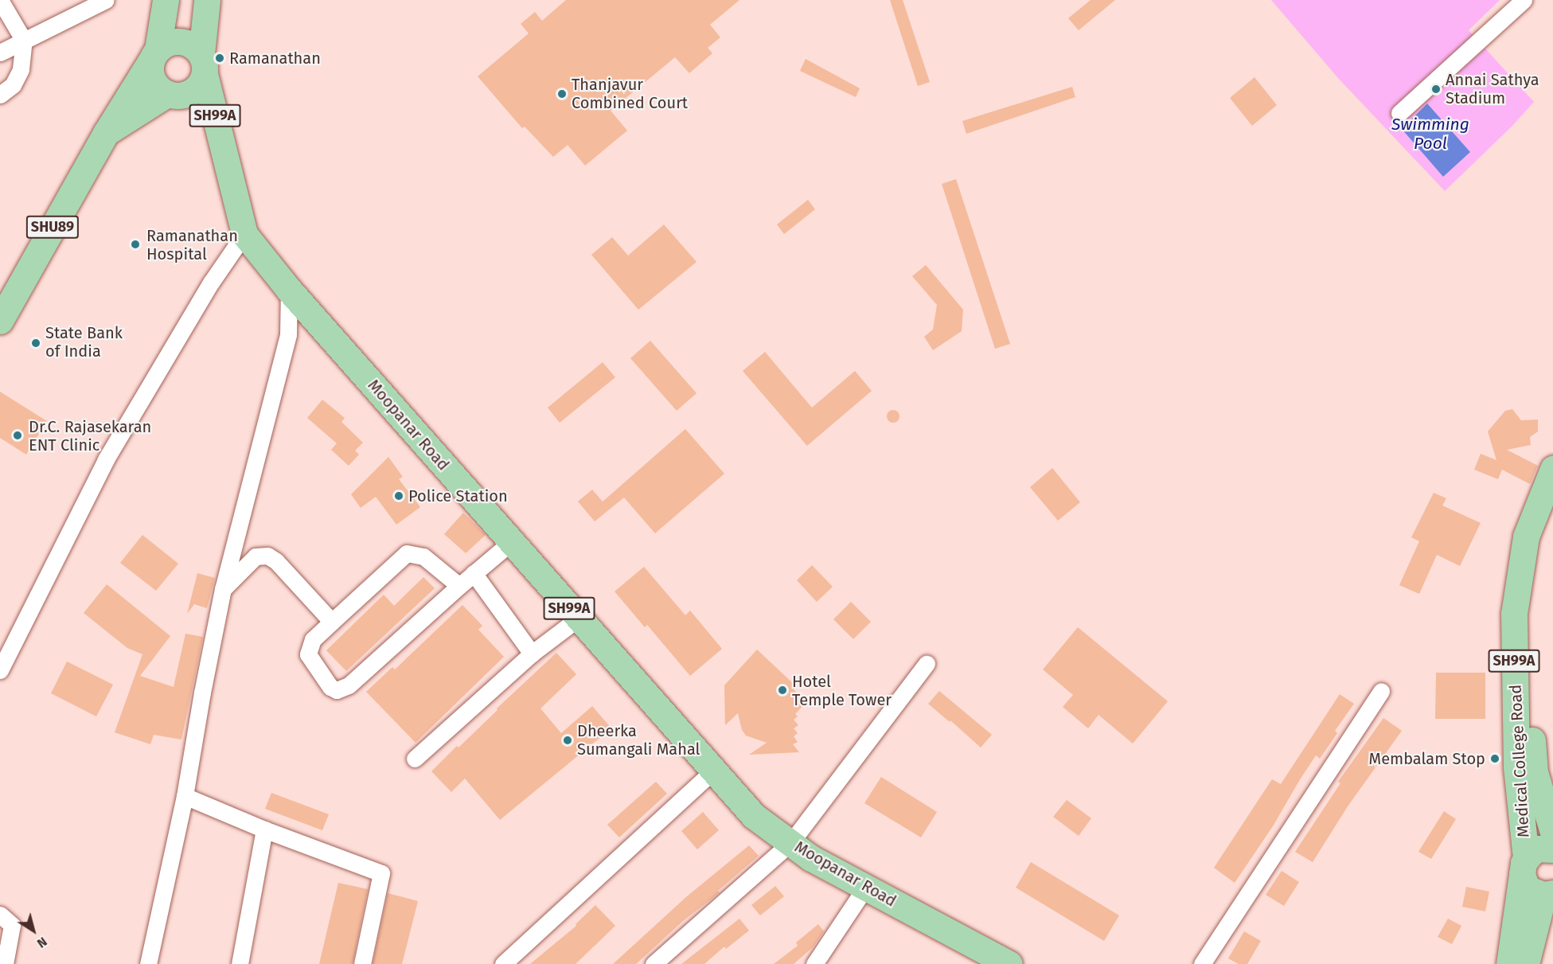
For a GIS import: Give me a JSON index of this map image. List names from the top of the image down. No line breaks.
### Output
{"streets":{"main road":["SH99A","SHU89","Moopanar Road","Medical College Road"]},"crossings":[["SH99A","Medical College Road"],["SHU89","Moopanar Road"]],"water":["Swimming Pool"],"places":["Ramanathan","Annai Sathya Stadium","Thanjavur Combined Court","Ramanathan Hospital","State Bank of India","Dr.C. Rajasekaran ENT Clinic","Police Station","Hotel Temple Tower","Dheerka Sumangali Mahal","Membalam Stop"],"north":"bottom right"}
